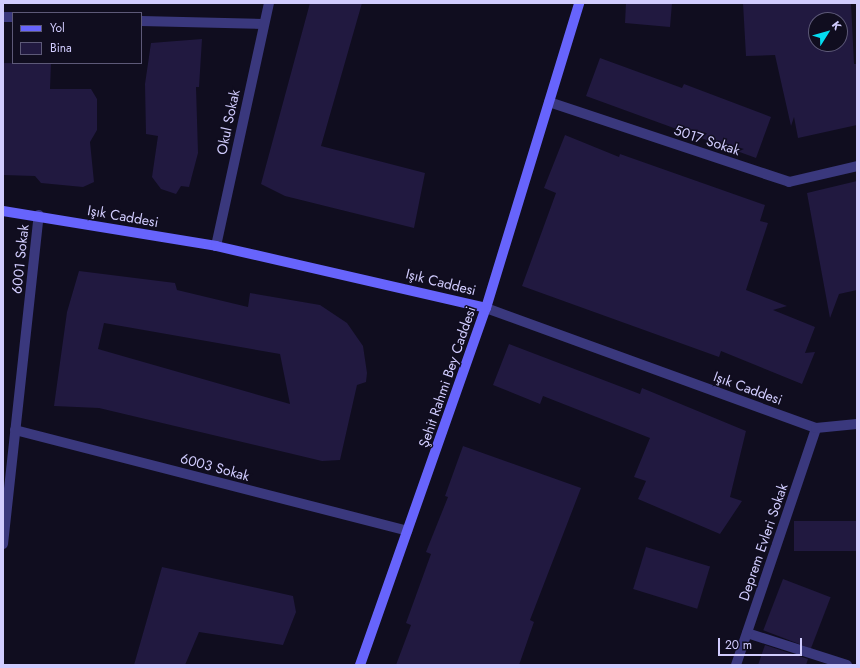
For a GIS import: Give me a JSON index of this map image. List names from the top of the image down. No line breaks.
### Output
{"streets":{"main road":["Işık Caddesi","Şehit Rahmi Bey Caddesi"],"street":["Okul Sokak","5017 Sokak","6001 Sokak","6003 Sokak","Deprem Evleri Sokak"]},"crossings":[["Okul Sokak","Işık Caddesi"],["5017 Sokak","Şehit Rahmi Bey Caddesi"],["Işık Caddesi","6001 Sokak"],["Işık Caddesi","Şehit Rahmi Bey Caddesi"],["Işık Caddesi","Deprem Evleri Sokak"],["6001 Sokak","6003 Sokak"],["Şehit Rahmi Bey Caddesi","6003 Sokak"]],"legend":["Yol","Bina"],"scale_bar":"20 m","north":"top right"}
